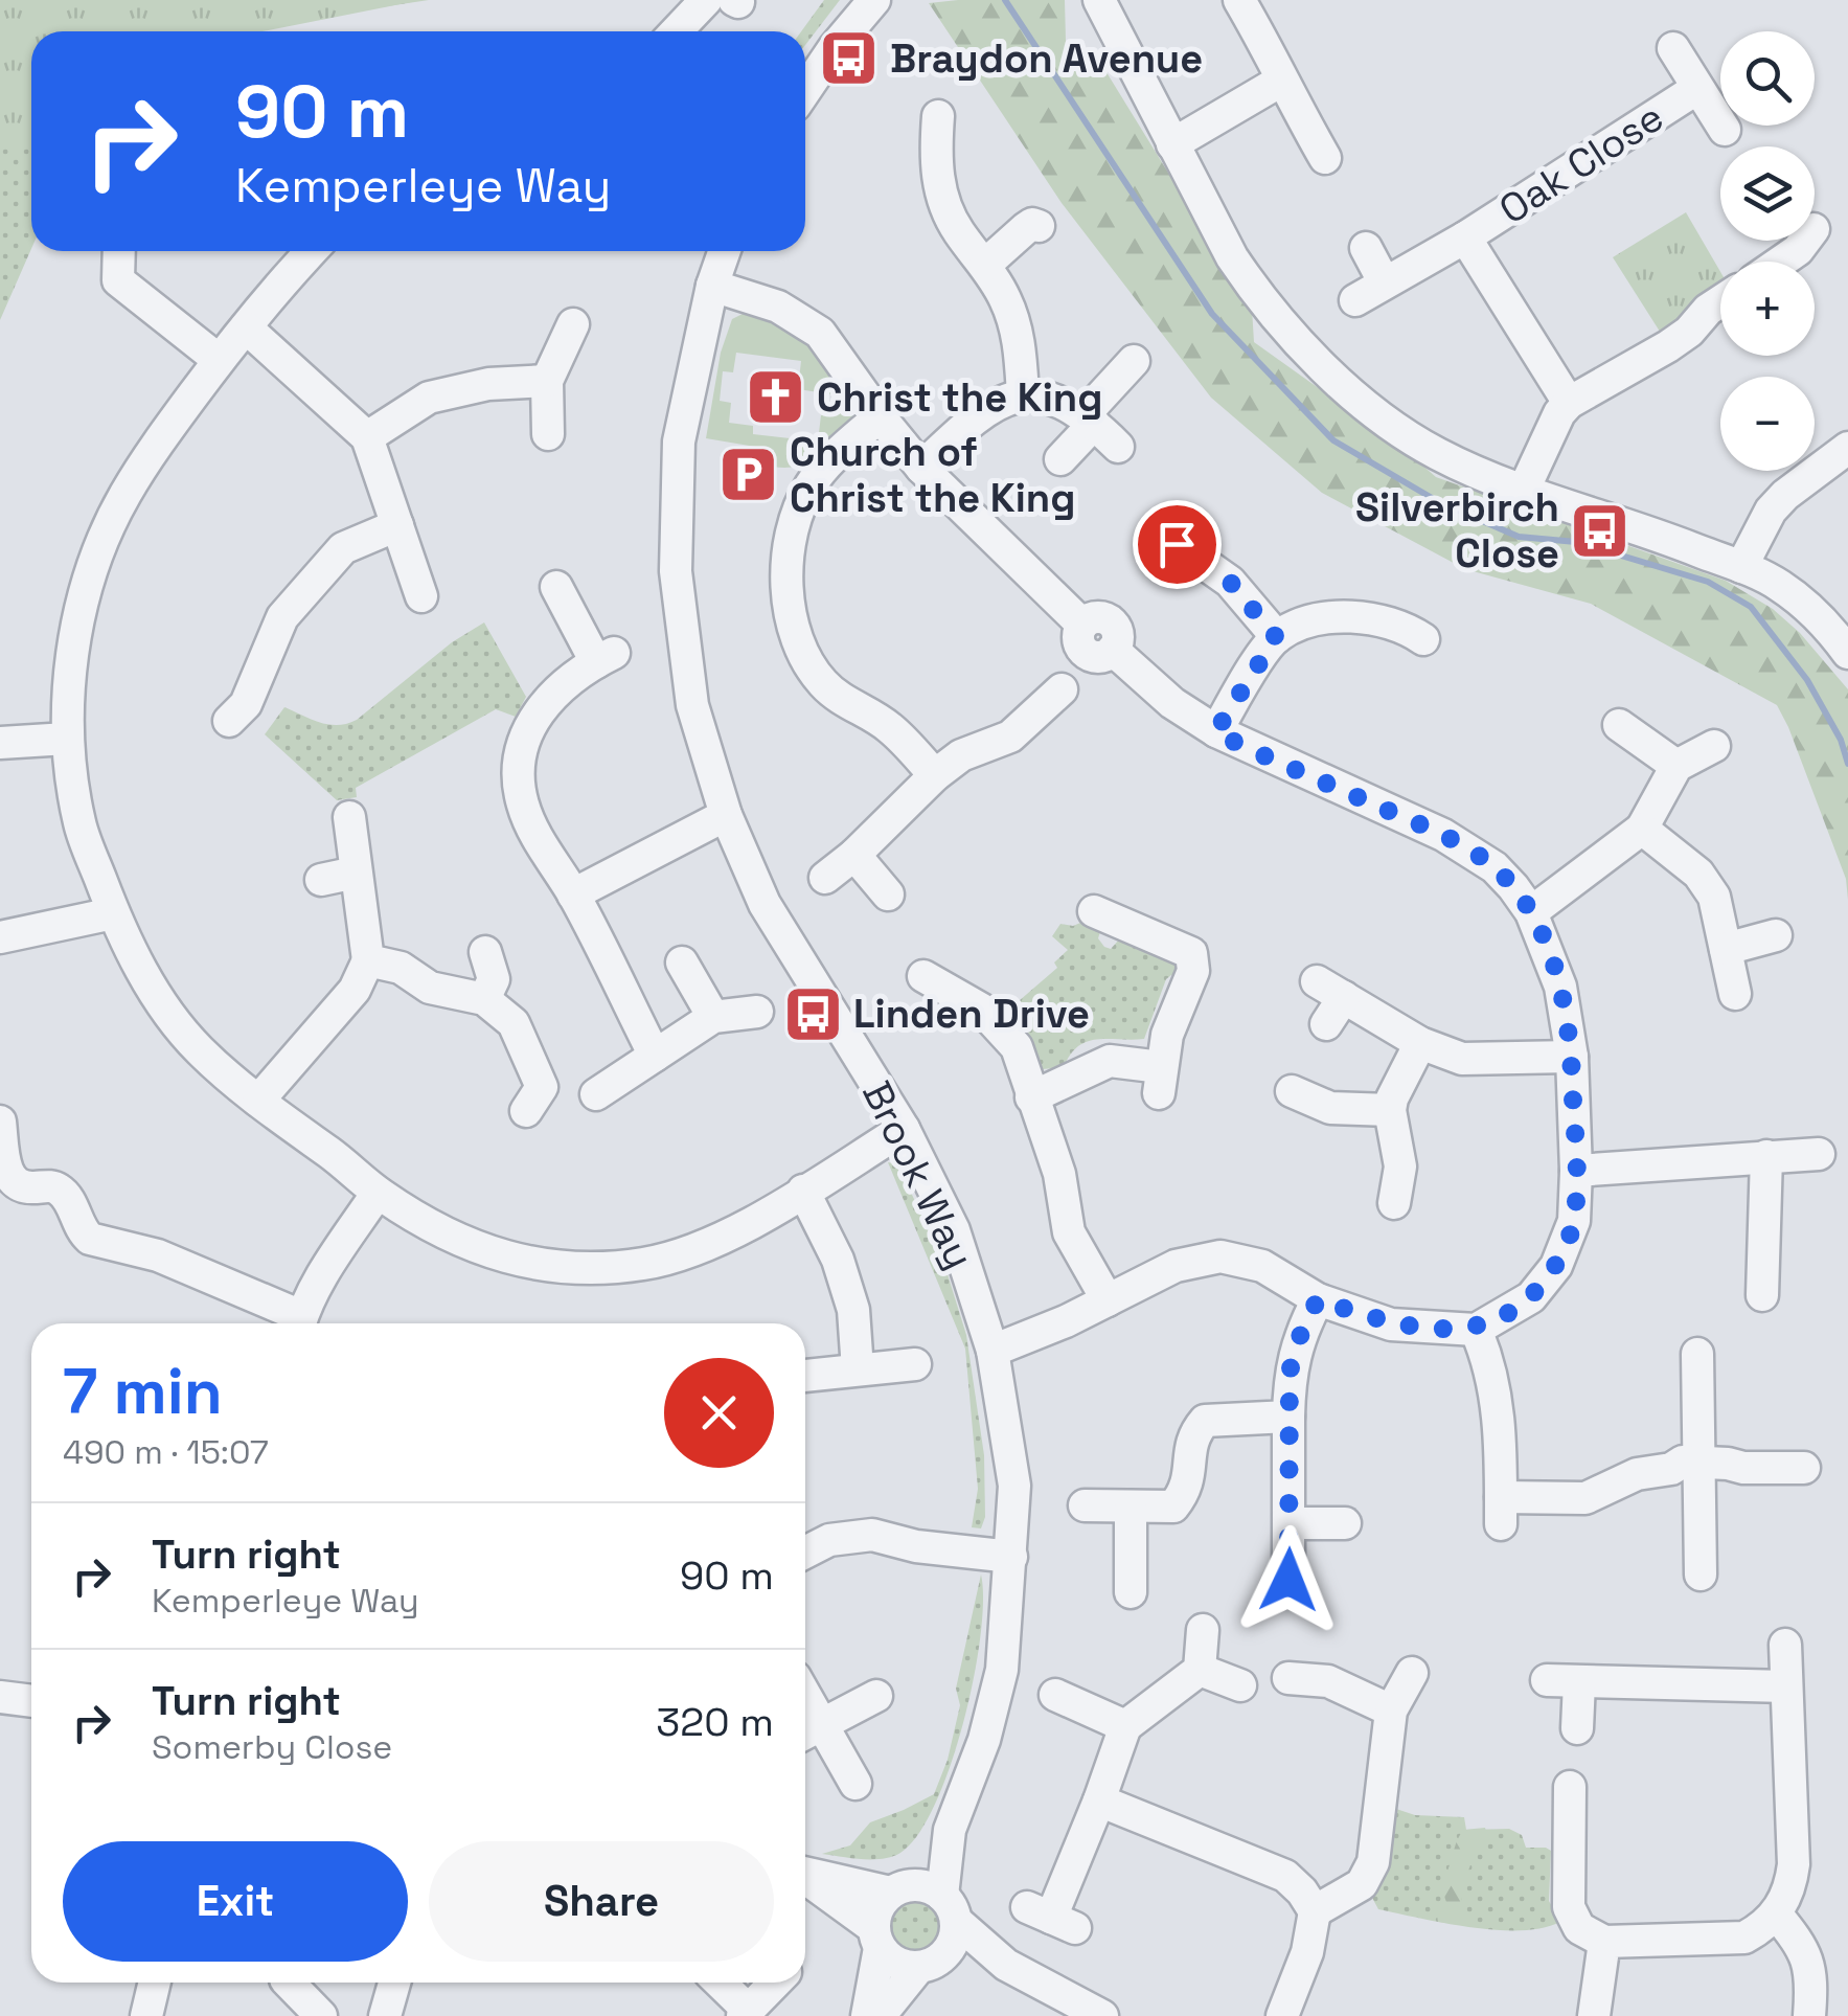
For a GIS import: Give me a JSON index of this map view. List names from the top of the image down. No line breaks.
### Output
{"streets":{"street":["Oak Close","Brook Way"]},"places":{"bus stop":["Braydon Avenue","Silverbirch Close","Linden Drive"],"church":["Christ the King"],"parking":["Church of Christ the King"]},"page":{"map_buttons":["+","−"],"turn":["90 m","Kemperleye Way"],"heading":["7 min","490 m · 15:07"],"list":[{"name":"Turn right","note":"Kemperleye Way","value":"90 m"},{"name":"Turn right","note":"Somerby Close","value":"320 m"}],"buttons":["Exit","Share"]}}
